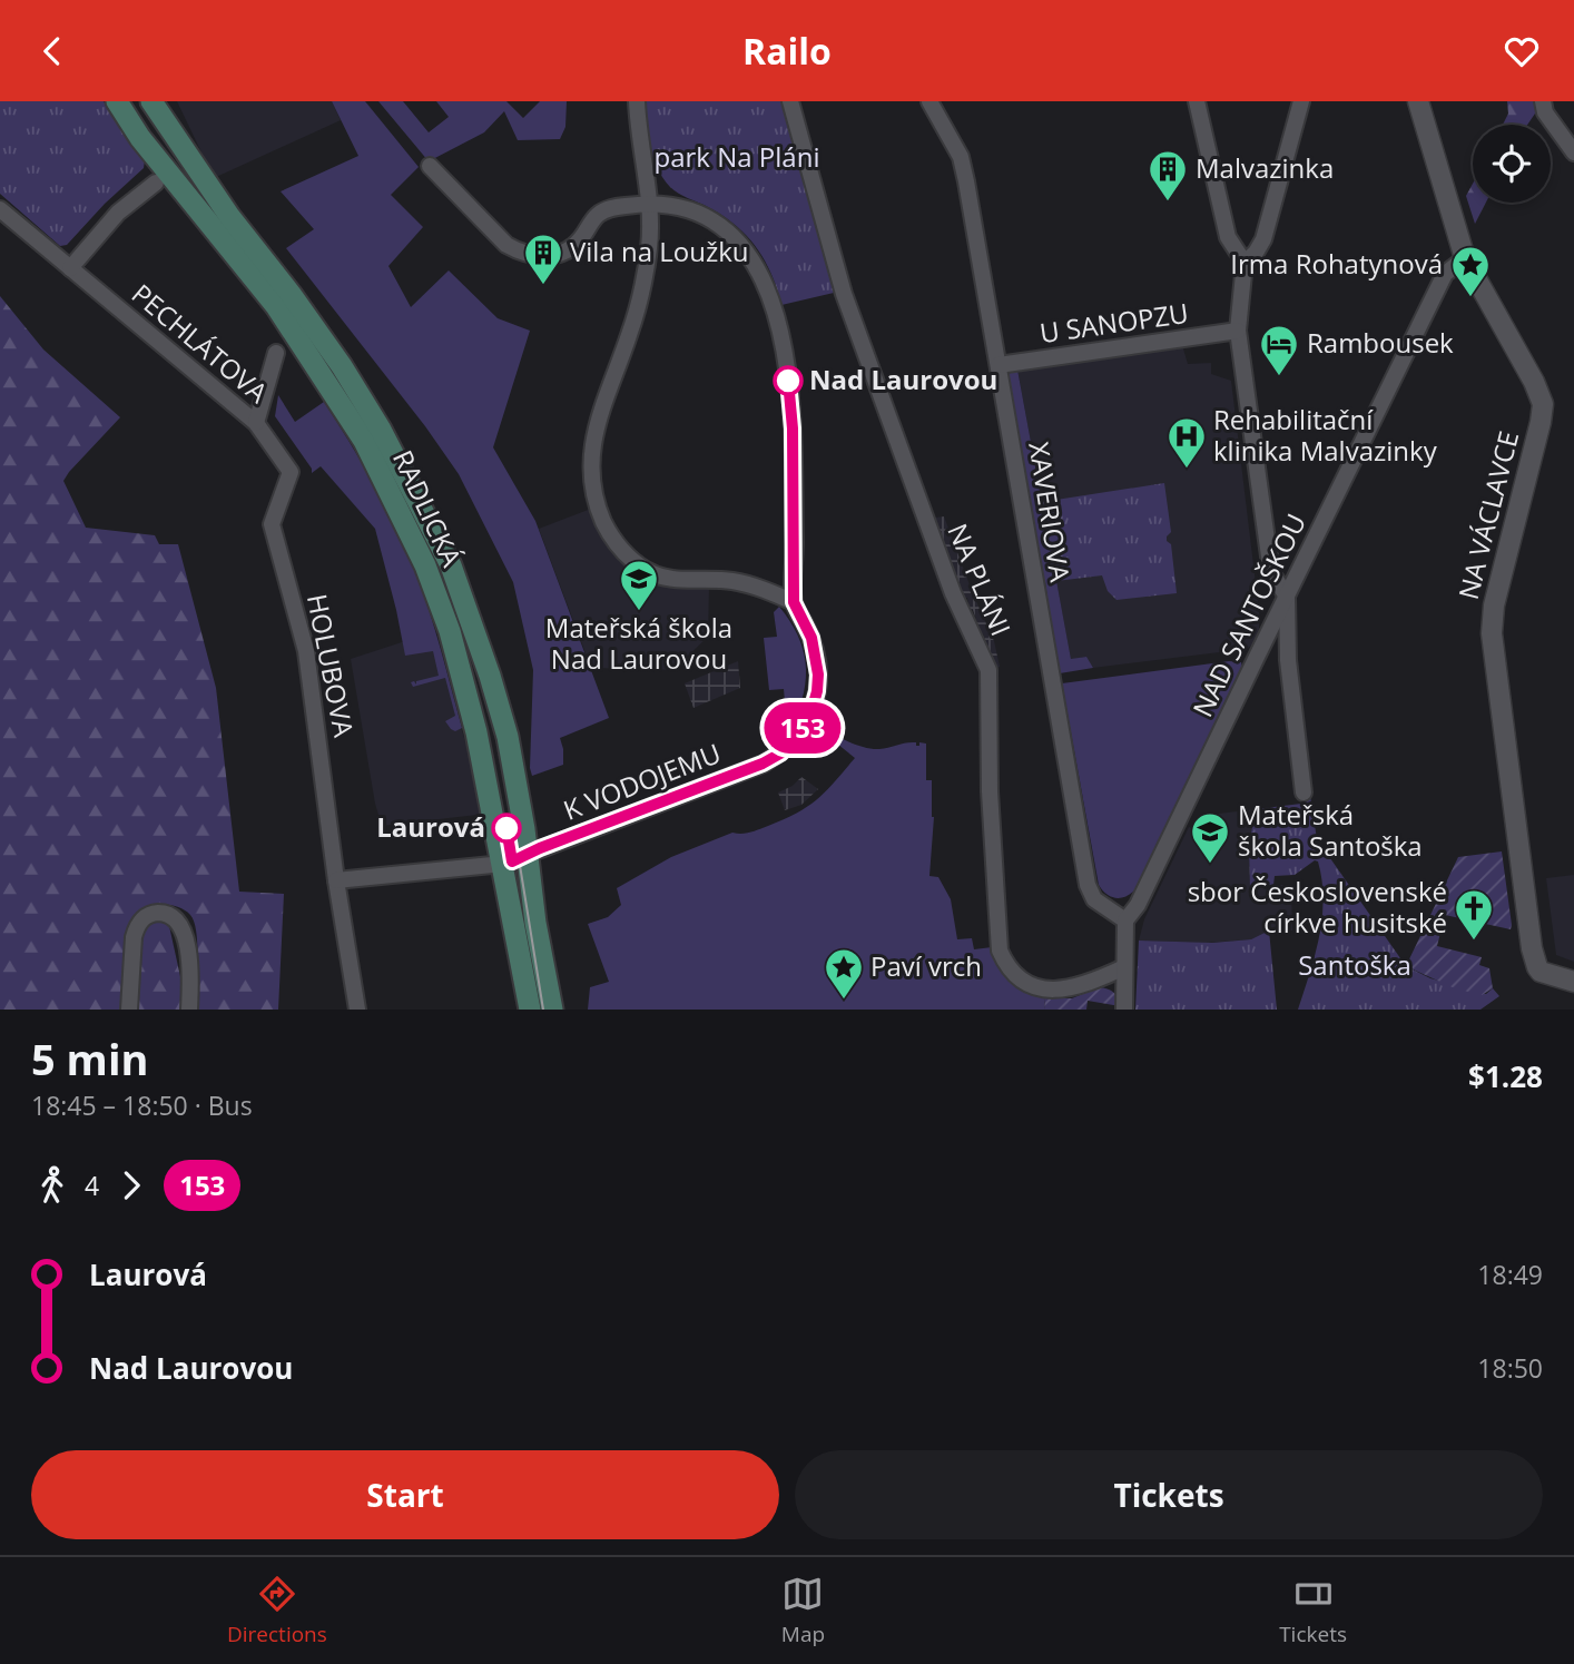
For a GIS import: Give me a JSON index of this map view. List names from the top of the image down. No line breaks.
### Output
{"streets":{"main road":["RADLICKÁ"],"street":["U SANOPZU","PECHLÁTOVA","XAVERIOVA","NA VÁCLAVCE","NA PLÁNI","NAD SANTOŠKOU","HOLUBOVA","K VODOJEMU"]},"crossings":[["U SANOPZU","XAVERIOVA"],["PECHLÁTOVA","HOLUBOVA"],["RADLICKÁ","K VODOJEMU"],["XAVERIOVA","NAD SANTOŠKOU"],["NA VÁCLAVCE","NAD SANTOŠKOU"],["HOLUBOVA","K VODOJEMU"]],"parks":["park Na Pláni","Santoška"],"places":{"building":["Malvazinka","Vila na Loužku"],"place":["Irma Rohatynová","Paví vrch"],"hotel":["Rambousek"],"other":["Nad Laurovou","Laurová"],"hospital":["Rehabilitační klinika Malvazinky"],"school or university":["Mateřská škola Nad Laurovou","Mateřská škola Santoška"],"church":["sbor Československé církve husitské"]},"lines":["bus line 153"],"page":{"header":"Railo","on_map":"153","heading":["5 min","18:45 – 18:50 · Bus","$1.28"],"legs":["4","153"],"list":[{"name":"Laurová","value":"18:49"},{"name":"Nad Laurovou","value":"18:50"}],"buttons":["Start","Tickets"],"tabs":["Directions","Map","Tickets"]}}
